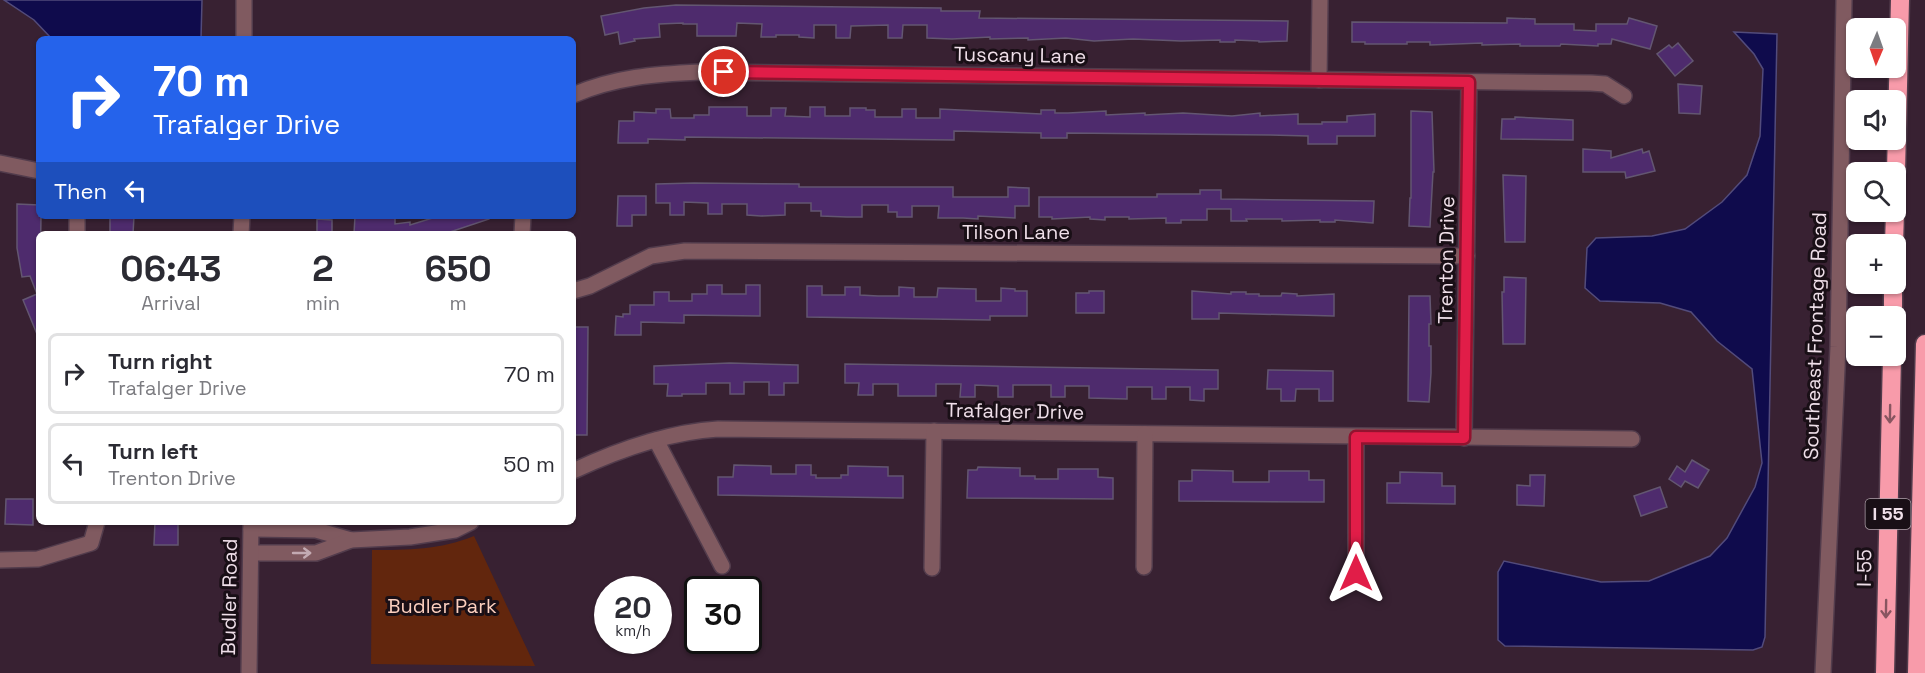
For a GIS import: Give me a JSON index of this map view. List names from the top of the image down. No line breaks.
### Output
{"streets":{"highway":["I 55","I-55"],"street":["Tuscany Lane","Tilson Lane","Trenton Drive","Southeast Frontage Road","Trafalger Drive","Budler Road"]},"crossings":[["Tuscany Lane","Trenton Drive"],["Tilson Lane","Trenton Drive"],["Trenton Drive","Trafalger Drive"]],"parks":["Budler Park"],"north":"bottom","page":{"map_buttons":["+","−"],"turn":["70 m","Trafalger Drive"],"then":"Then","eta":["06:43","Arrival","2","min","650","m"],"list":[{"name":"Turn right","note":"Trafalger Drive","value":"70 m"},{"name":"Turn left","note":"Trenton Drive","value":"50 m"}],"speed":"20 km/h","limit":"30"}}
